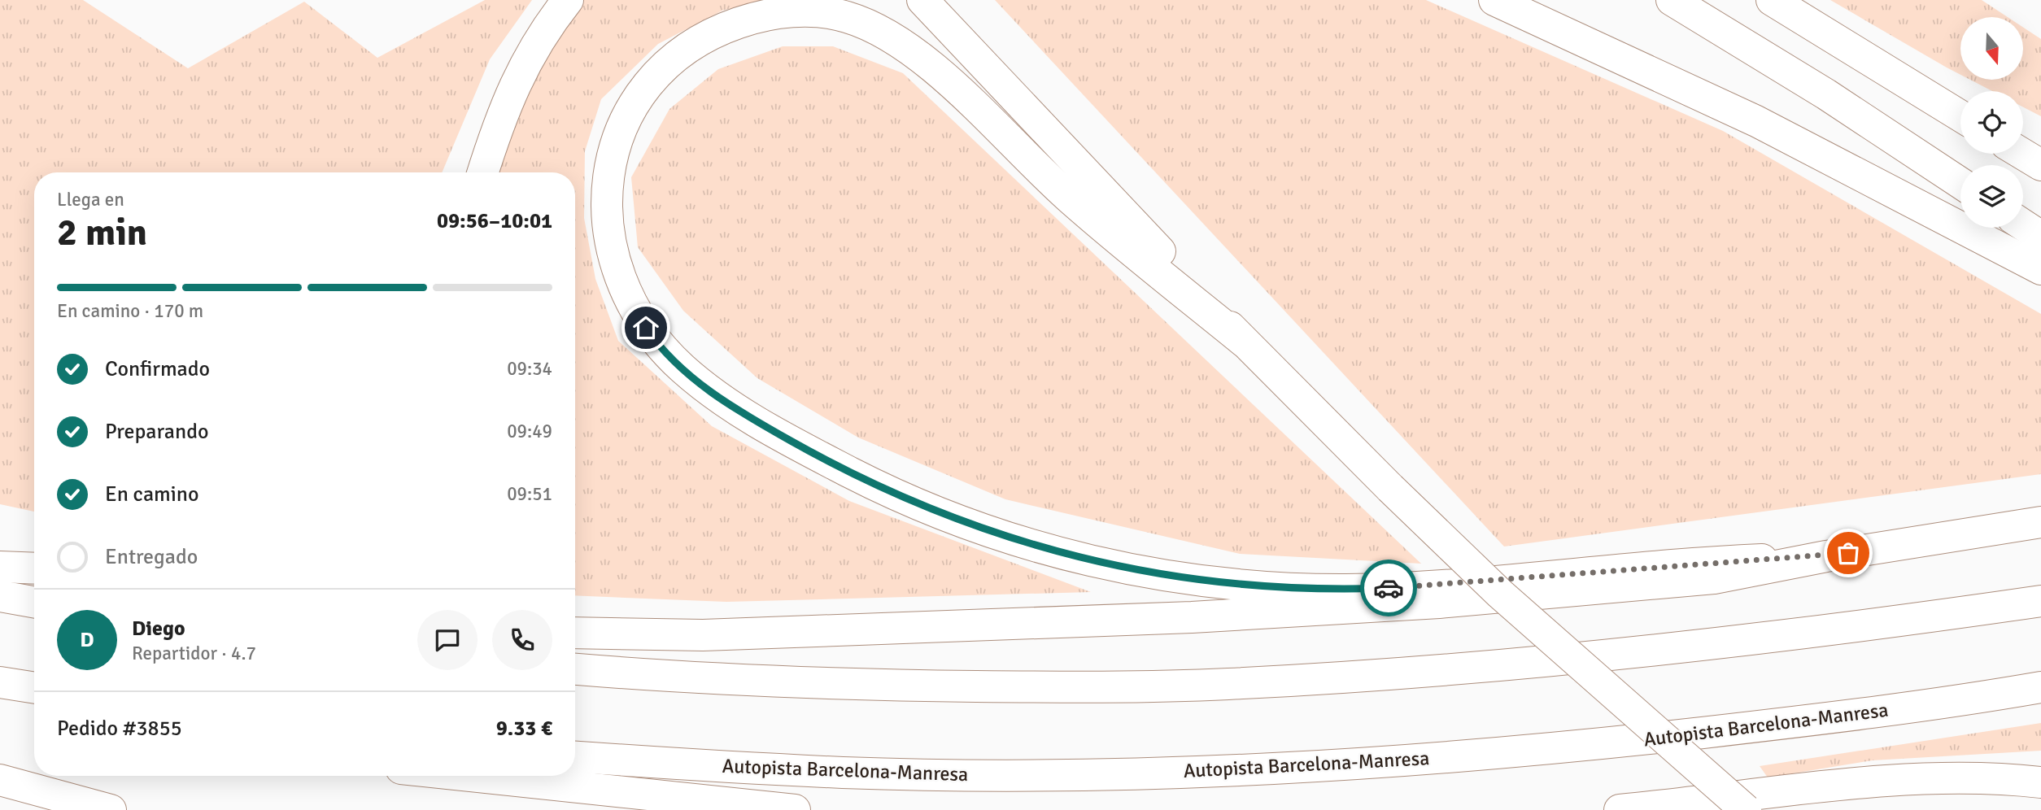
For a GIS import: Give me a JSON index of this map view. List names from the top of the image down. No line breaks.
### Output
{"streets":{"main road":["Autopista Barcelona-Manresa"]},"north":"bottom","page":{"heading":["2 min","Llega en","09:56–10:01"],"panel":["Diego","Repartidor · 4.7","Pedido #3855","9.33 €"],"bar":"En camino · 170 m","list":[["Confirmado","09:34"],["Preparando","09:49"],["En camino","09:51"],"Entregado"],"round":"D"}}
